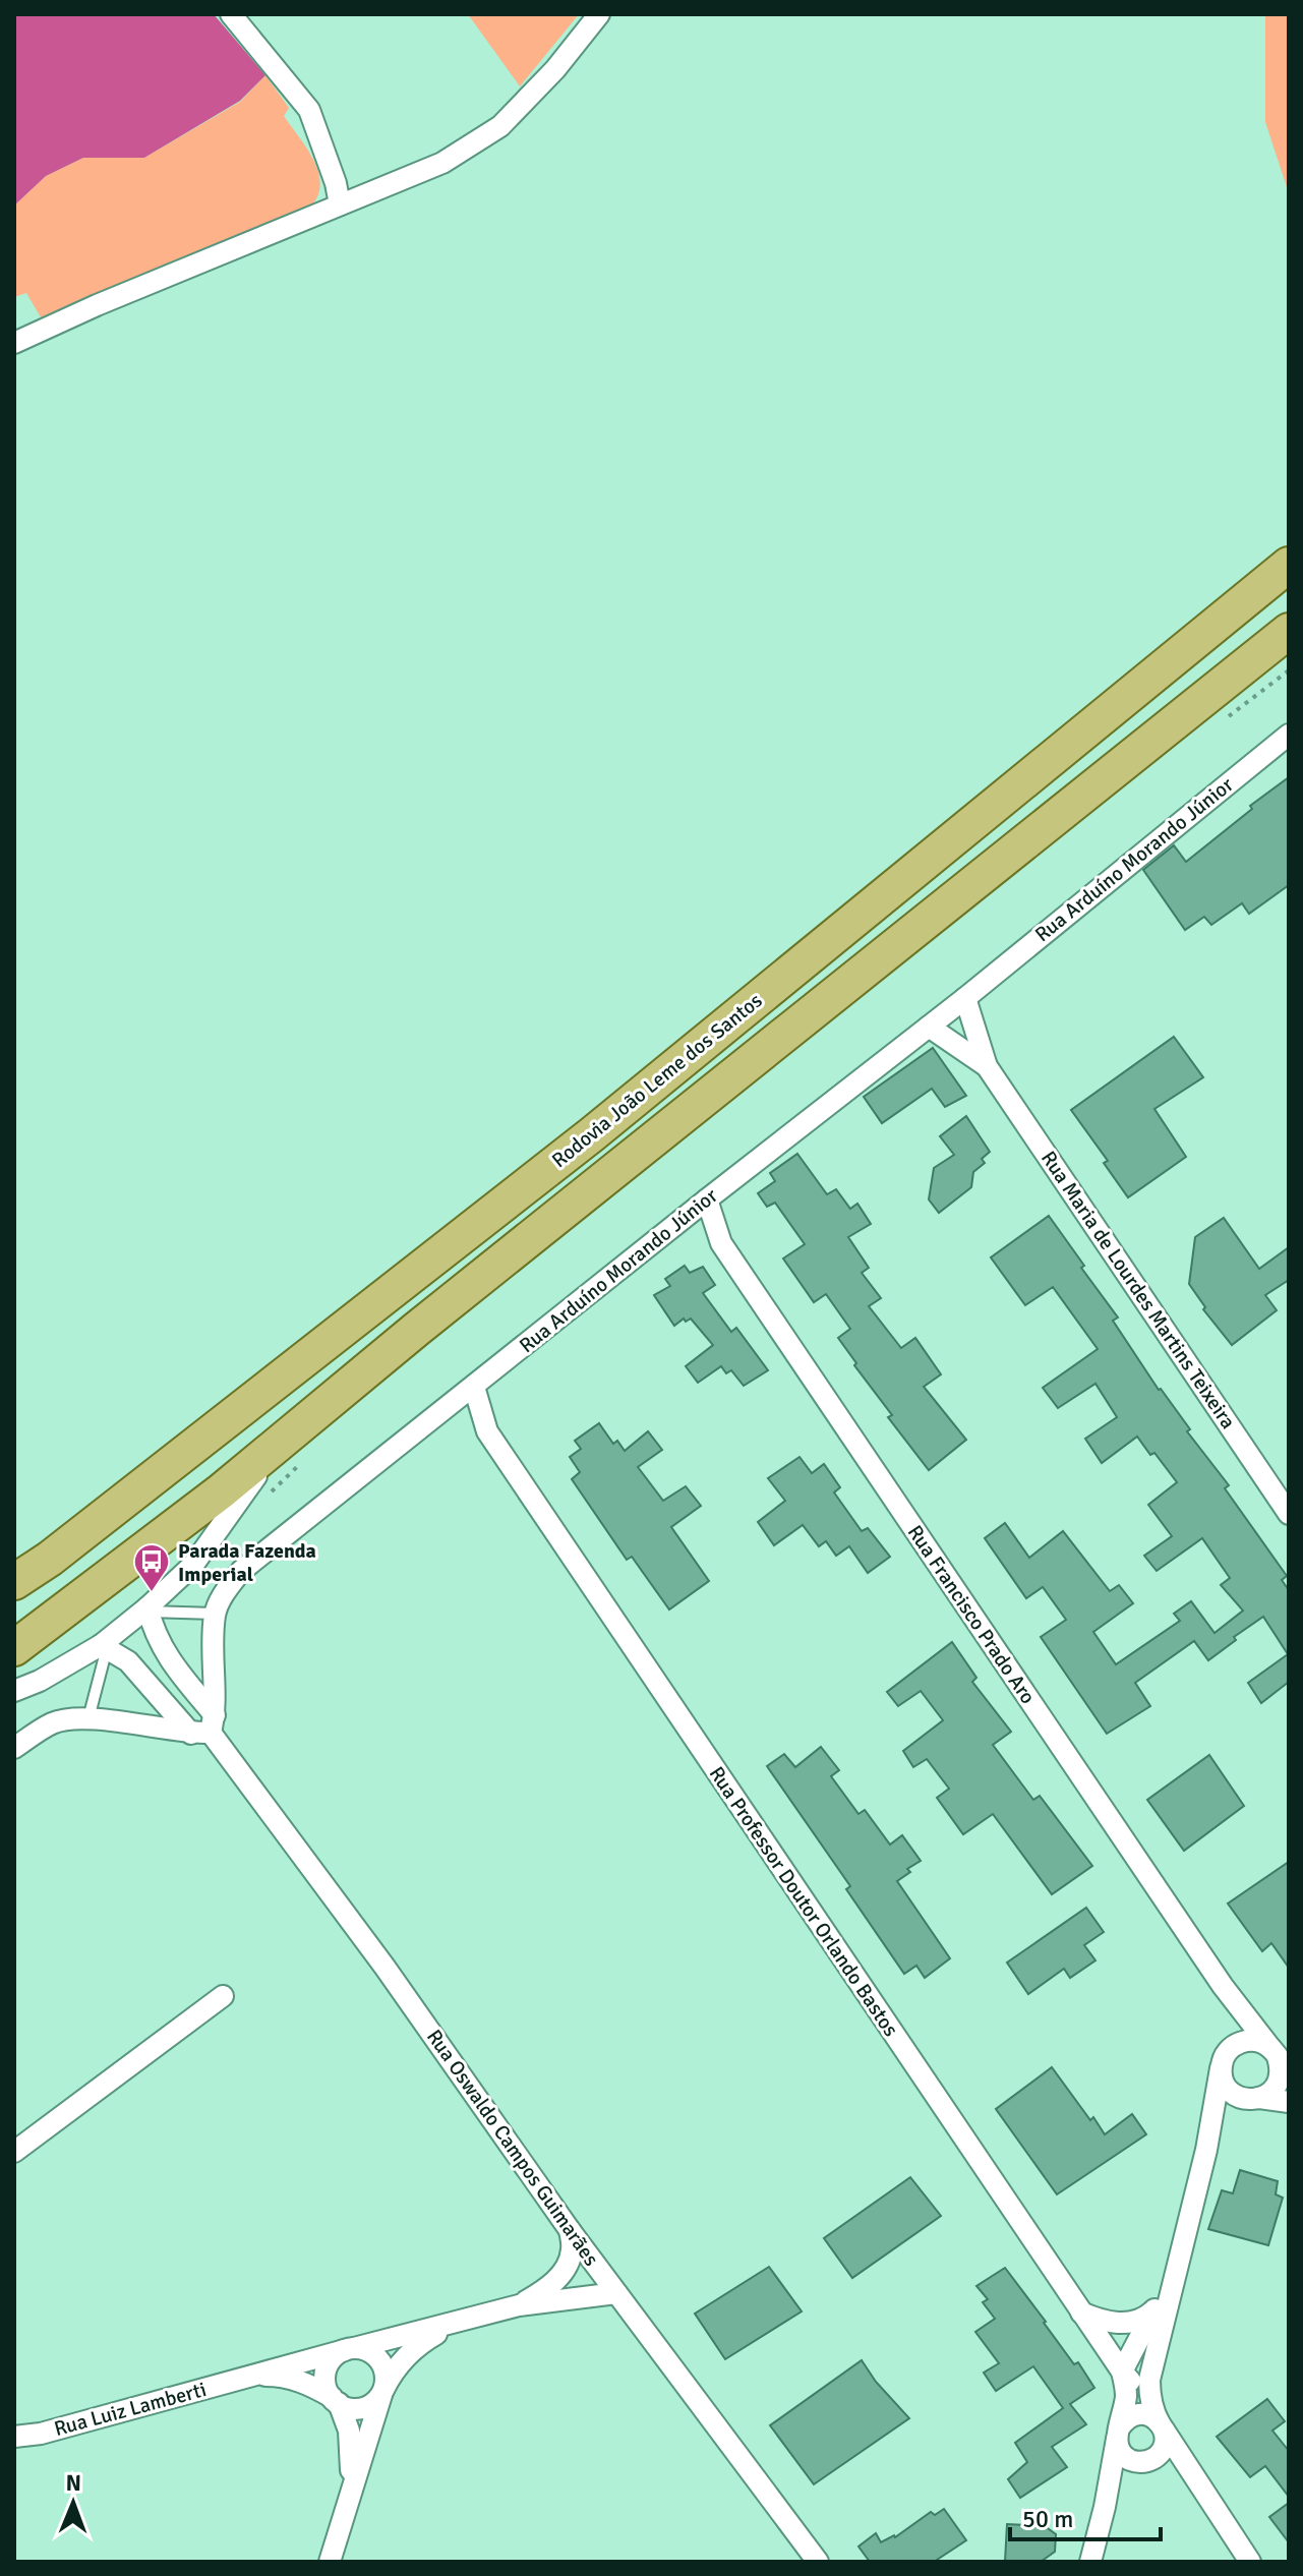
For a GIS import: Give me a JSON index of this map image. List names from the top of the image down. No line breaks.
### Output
{"streets":{"main road":["Rodovia João Leme dos Santos"],"street":["Rua Arduíno Morando Júnior","Rua Maria de Lourdes Martins Teixeira","Rua Francisco Prado Aro","Rua Professor Doutor Orlando Bastos","Rua Oswaldo Campos Guimarães","Rua Luiz Lamberti"]},"crossings":[["Rua Arduíno Morando Júnior","Rua Maria de Lourdes Martins Teixeira"],["Rua Arduíno Morando Júnior","Rua Francisco Prado Aro"],["Rua Arduíno Morando Júnior","Rua Professor Doutor Orlando Bastos"],["Rua Oswaldo Campos Guimarães","Rua Luiz Lamberti"]],"places":{"bus stop":["Parada Fazenda Imperial"]},"scale_bar":"50 m","north":"top"}
